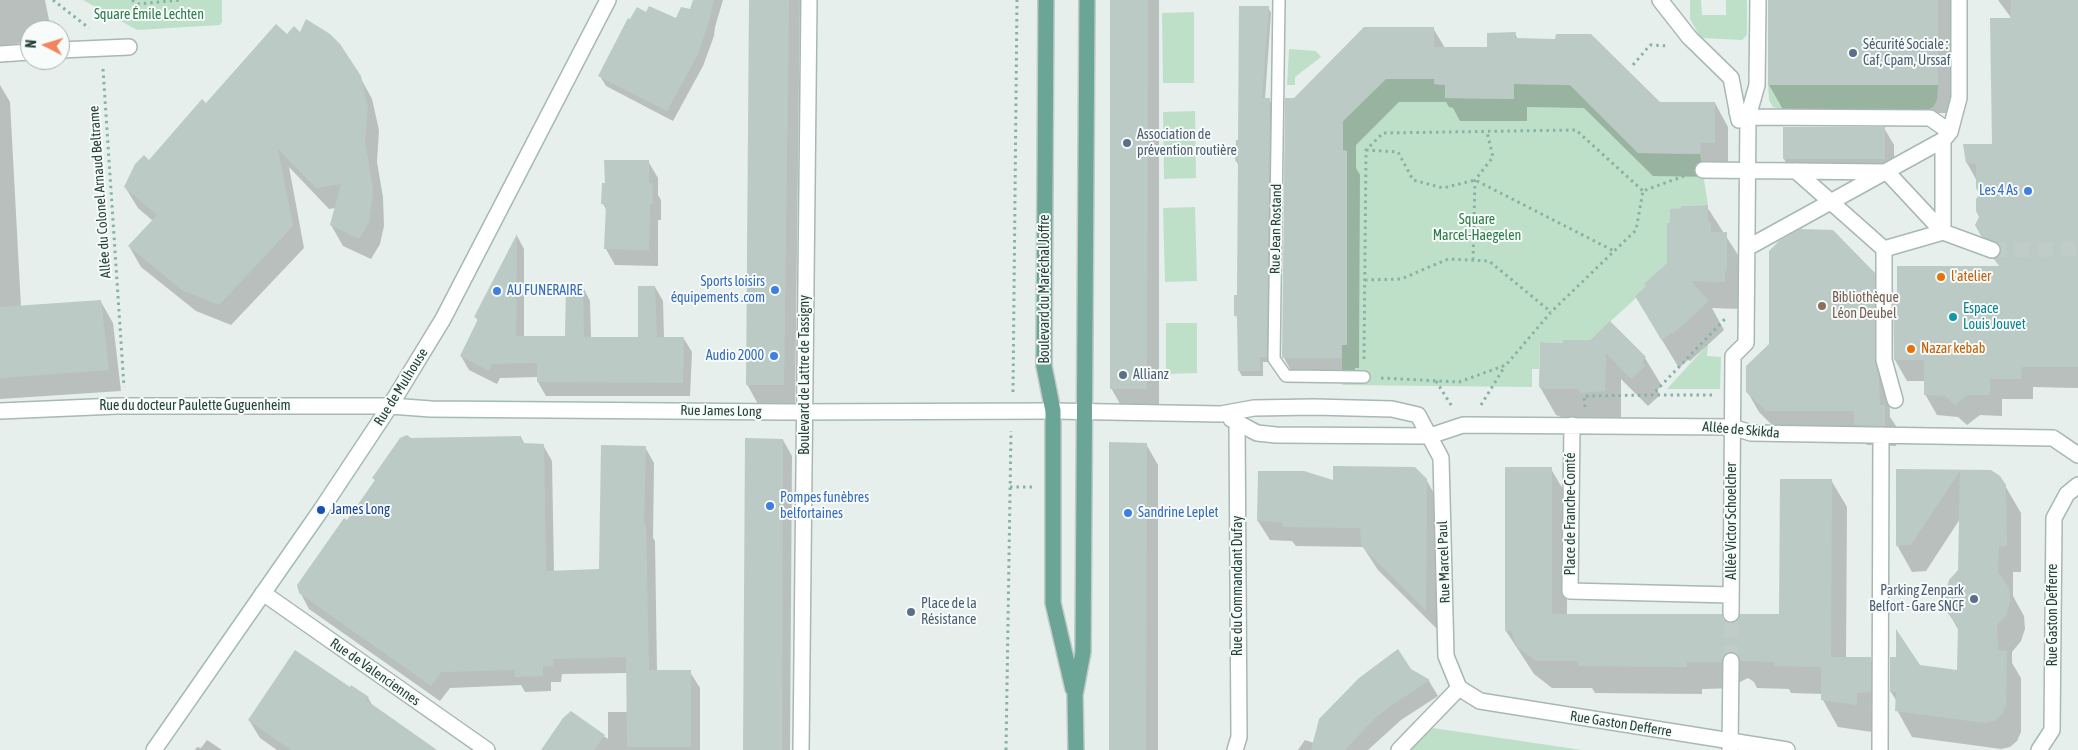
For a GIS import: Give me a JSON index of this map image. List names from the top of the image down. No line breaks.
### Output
{"streets":{"main road":["Boulevard du Maréchal Joffre"],"street":["Boulevard de Lattre de Tassigny","Rue de Mulhouse","Rue du docteur Paulette Guguenheim","Rue James Long","Allée de Skikda","Place de Franche-Comté","Allée Victor Schoelcher","Rue Marcel Paul","Rue du Commandant Dufay","Rue Gaston Defferre","Rue de Valenciennes"],"lane":["Rue Jean Rostand"],"path":["Allée du Colonel Arnaud Beltrame"]},"crossings":[["Allée du Colonel Arnaud Beltrame","Rue du docteur Paulette Guguenheim"],["Boulevard du Maréchal Joffre","Rue James Long"],["Boulevard du Maréchal Joffre","Rue Marcel Paul"],["Boulevard de Lattre de Tassigny","Rue James Long"],["Rue de Mulhouse","Rue du docteur Paulette Guguenheim"],["Rue de Mulhouse","Rue James Long"],["Rue de Mulhouse","Rue de Valenciennes"],["Rue du docteur Paulette Guguenheim","Rue James Long"],["Rue James Long","Rue Marcel Paul"],["Allée de Skikda","Place de Franche-Comté"],["Allée de Skikda","Allée Victor Schoelcher"],["Allée de Skikda","Rue Marcel Paul"],["Place de Franche-Comté","Allée Victor Schoelcher"],["Rue Marcel Paul","Rue du Commandant Dufay"],["Rue Marcel Paul","Rue Gaston Defferre"]],"parks":["Square Émile Lechten","Square Marcel-Haegelen"],"places":["Sécurité Sociale : Caf, Cpam, Urssaf","Association de prévention routière","Les 4 As","l'atelier","Sports loisirs équipements .com","AU FUNERAIRE","Bibliothèque Léon Deubel","Espace Louis Jouvet","Nazar kebab","Audio 2000","Allianz","Pompes funèbres belfortaines","James Long","Sandrine Leplet","Parking Zenpark Belfort - Gare SNCF","Place de la Résistance"],"north":"left"}
